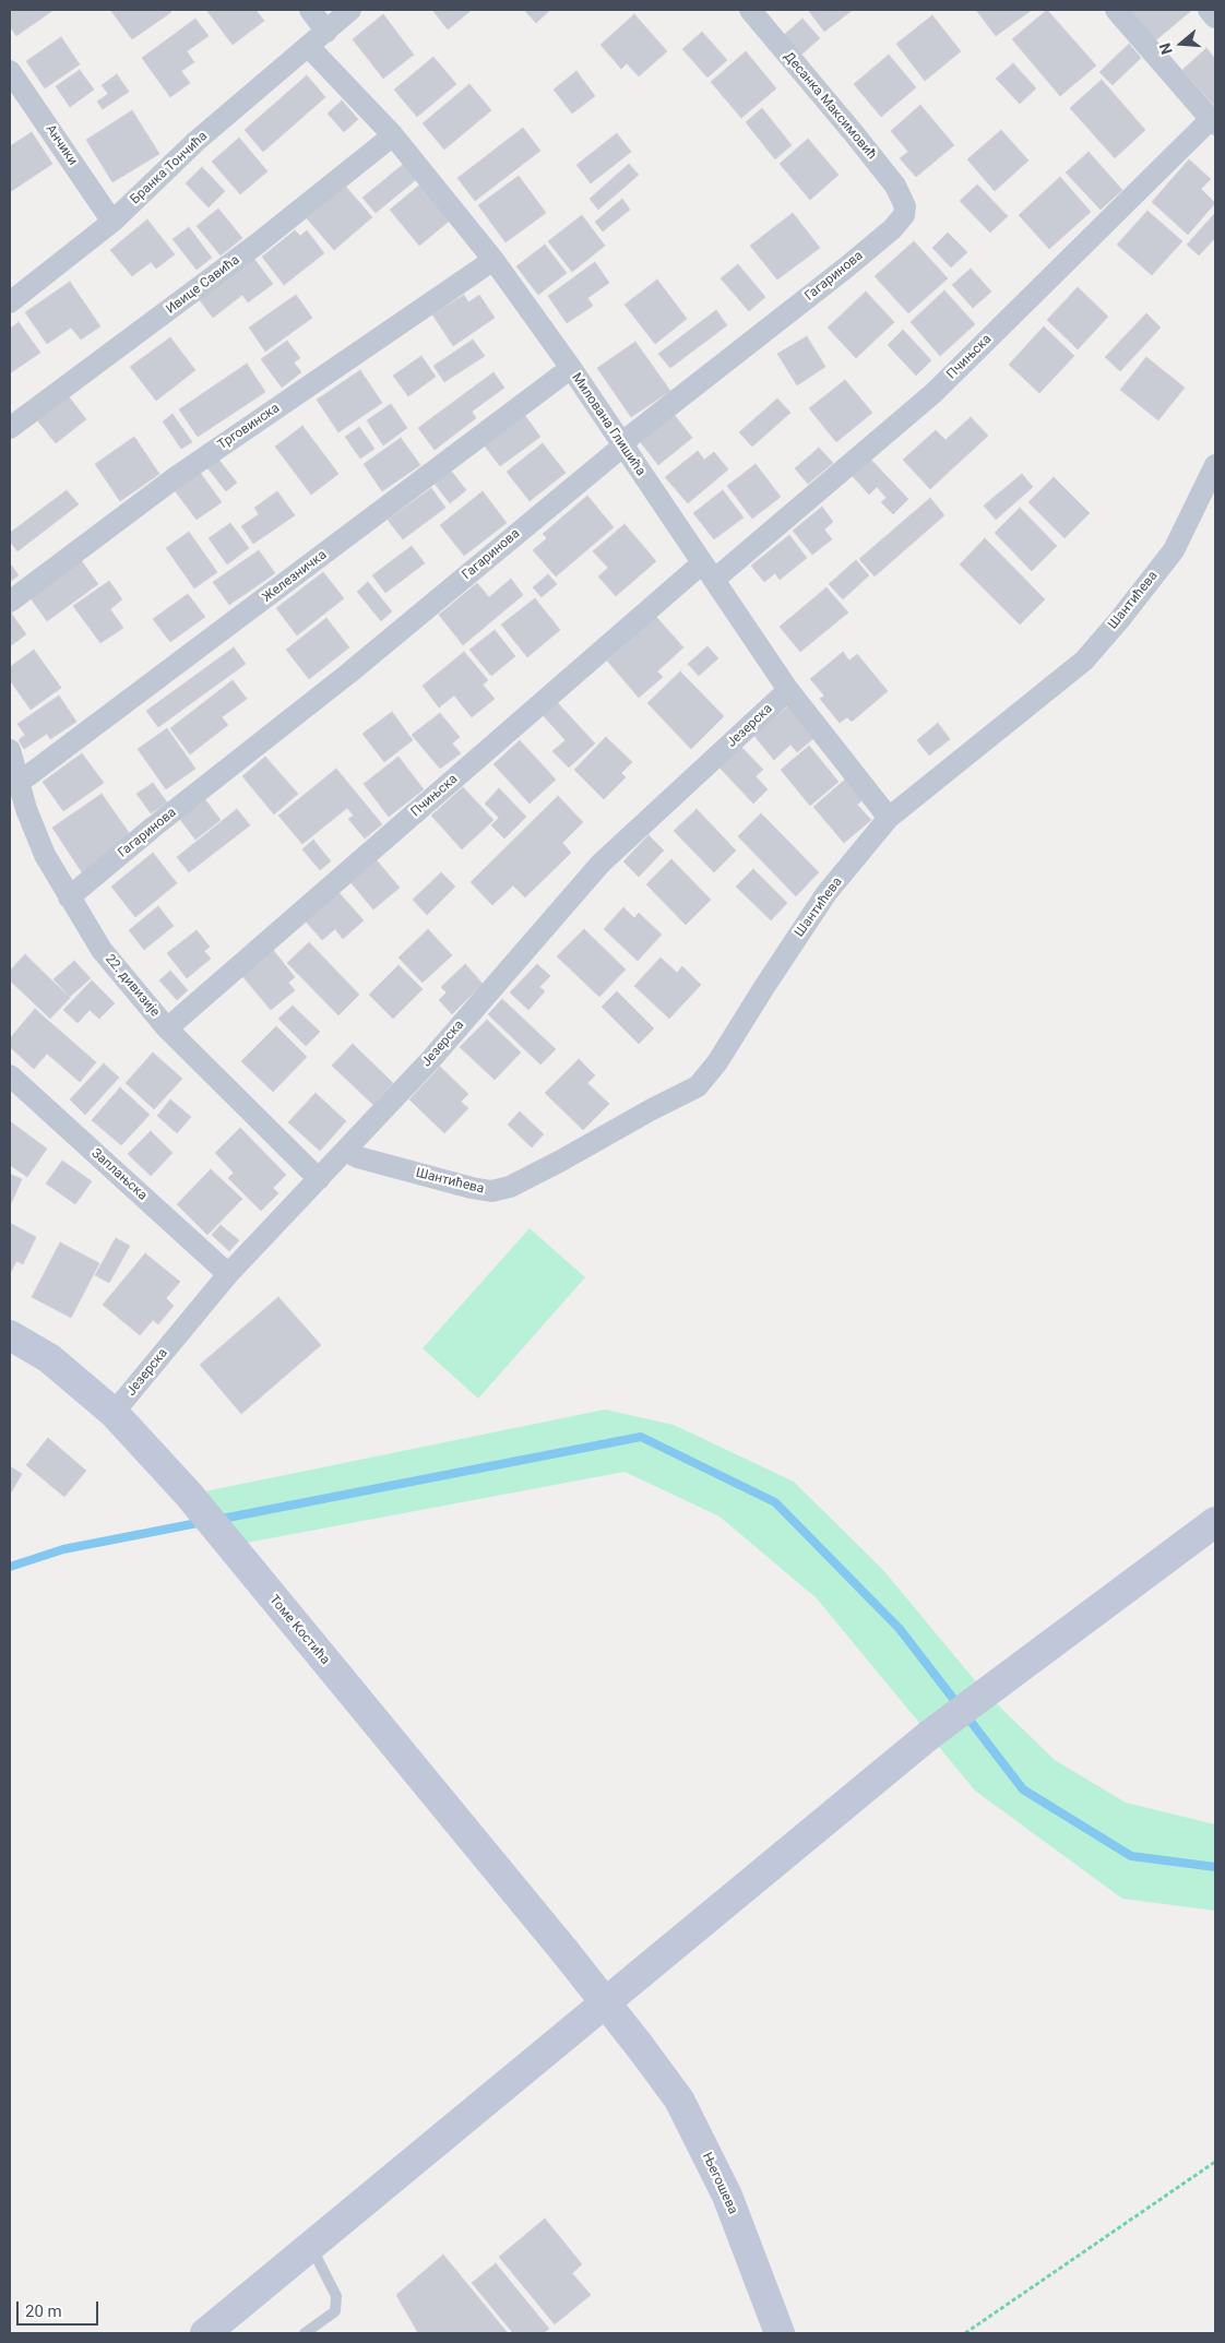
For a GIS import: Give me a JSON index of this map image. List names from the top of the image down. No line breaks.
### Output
{"streets":{"main road":["Томе Костића","Његошева"],"street":["Десанка Максимовић","Анчики","Бранка Тончића","Гагаринова","Ивице Савића","Пчињска","Милована Глишића","Трговинска","Железничка","Шантићева","Језерска","22. дивизије","Заплањска"]},"crossings":[["Десанка Максимовић","Гагаринова"],["Анчики","Бранка Тончића"],["Бранка Тончића","Милована Глишића"],["Гагаринова","Милована Глишића"],["Гагаринова","22. дивизије"],["Ивице Савића","Милована Глишића"],["Пчињска","Милована Глишића"],["Пчињска","22. дивизије"],["Милована Глишића","Трговинска"],["Милована Глишића","Железничка"],["Милована Глишића","Шантићева"],["Милована Глишића","Језерска"],["Железничка","22. дивизије"],["Шантићева","Језерска"],["Језерска","22. дивизије"],["Језерска","Заплањска"],["Језерска","Томе Костића"],["Томе Костића","Његошева"]],"scale_bar":"20 m","north":"left"}
